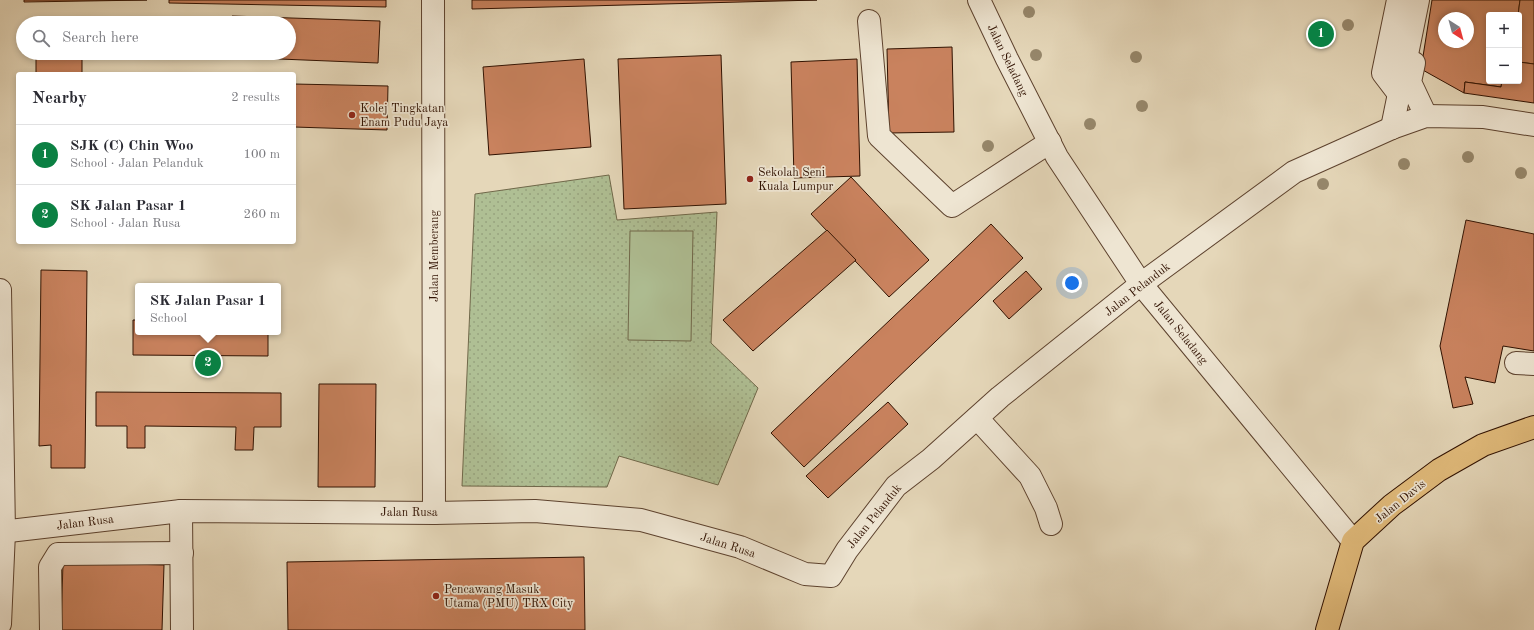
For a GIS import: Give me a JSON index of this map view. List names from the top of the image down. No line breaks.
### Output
{"streets":{"main road":["Jalan Davis"],"street":["Jalan Seladang","Jalan Memberang","Jalan Pelanduk","Jalan Rusa"]},"crossings":[["Jalan Seladang","Jalan Pelanduk"],["Jalan Seladang","Jalan Davis"],["Jalan Memberang","Jalan Rusa"],["Jalan Pelanduk","Jalan Rusa"]],"places":["Kolej Tingkatan Enam Pudu Jaya","Sekolah Seni Kuala Lumpur","Pencawang Masuk Utama (PMU) TRX City"],"north":"bottom right","page":{"map_buttons":["+","−"],"search":"Search here","pins":["1","2"],"heading":["Nearby","2 results"],"list":[{"mark":"1","name":"SJK (C) Chin Woo","note":"School · Jalan Pelanduk","value":"100 m"},{"mark":"2","name":"SK Jalan Pasar 1","note":"School · Jalan Rusa","value":"260 m"}],"popup":["SK Jalan Pasar 1","School"]}}
